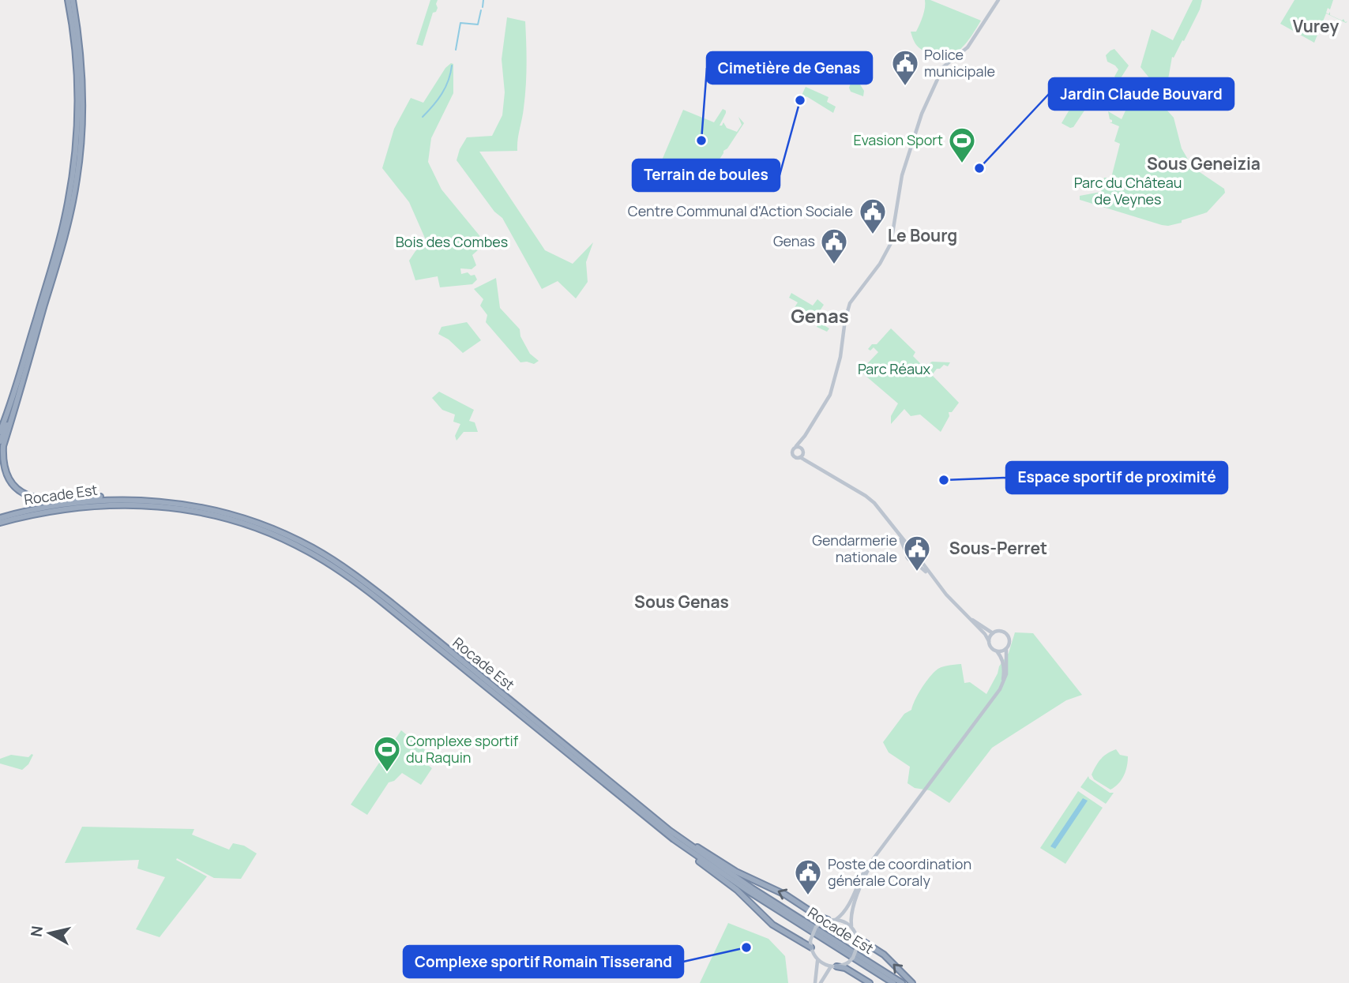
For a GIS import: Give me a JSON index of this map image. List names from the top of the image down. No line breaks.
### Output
{"streets":{"highway":["Rocade Est"]},"districts":["Vurey","Sous Geneizia","Le Bourg","Genas","Sous-Perret","Sous Genas"],"parks":["Parc du Château de Veynes","Bois des Combes","Parc Réaux"],"places":{"public building":["Police municipale","Centre Communal d'Action Sociale","Genas","Gendarmerie nationale","Poste de coordination générale Coraly"],"other":["Terrain de boules","Cimetière de Genas","Jardin Claude Bouvard","Espace sportif de proximité","Complexe sportif Romain Tisserand"],"sports":["Evasion Sport","Complexe sportif du Raquin"]},"north":"left"}
